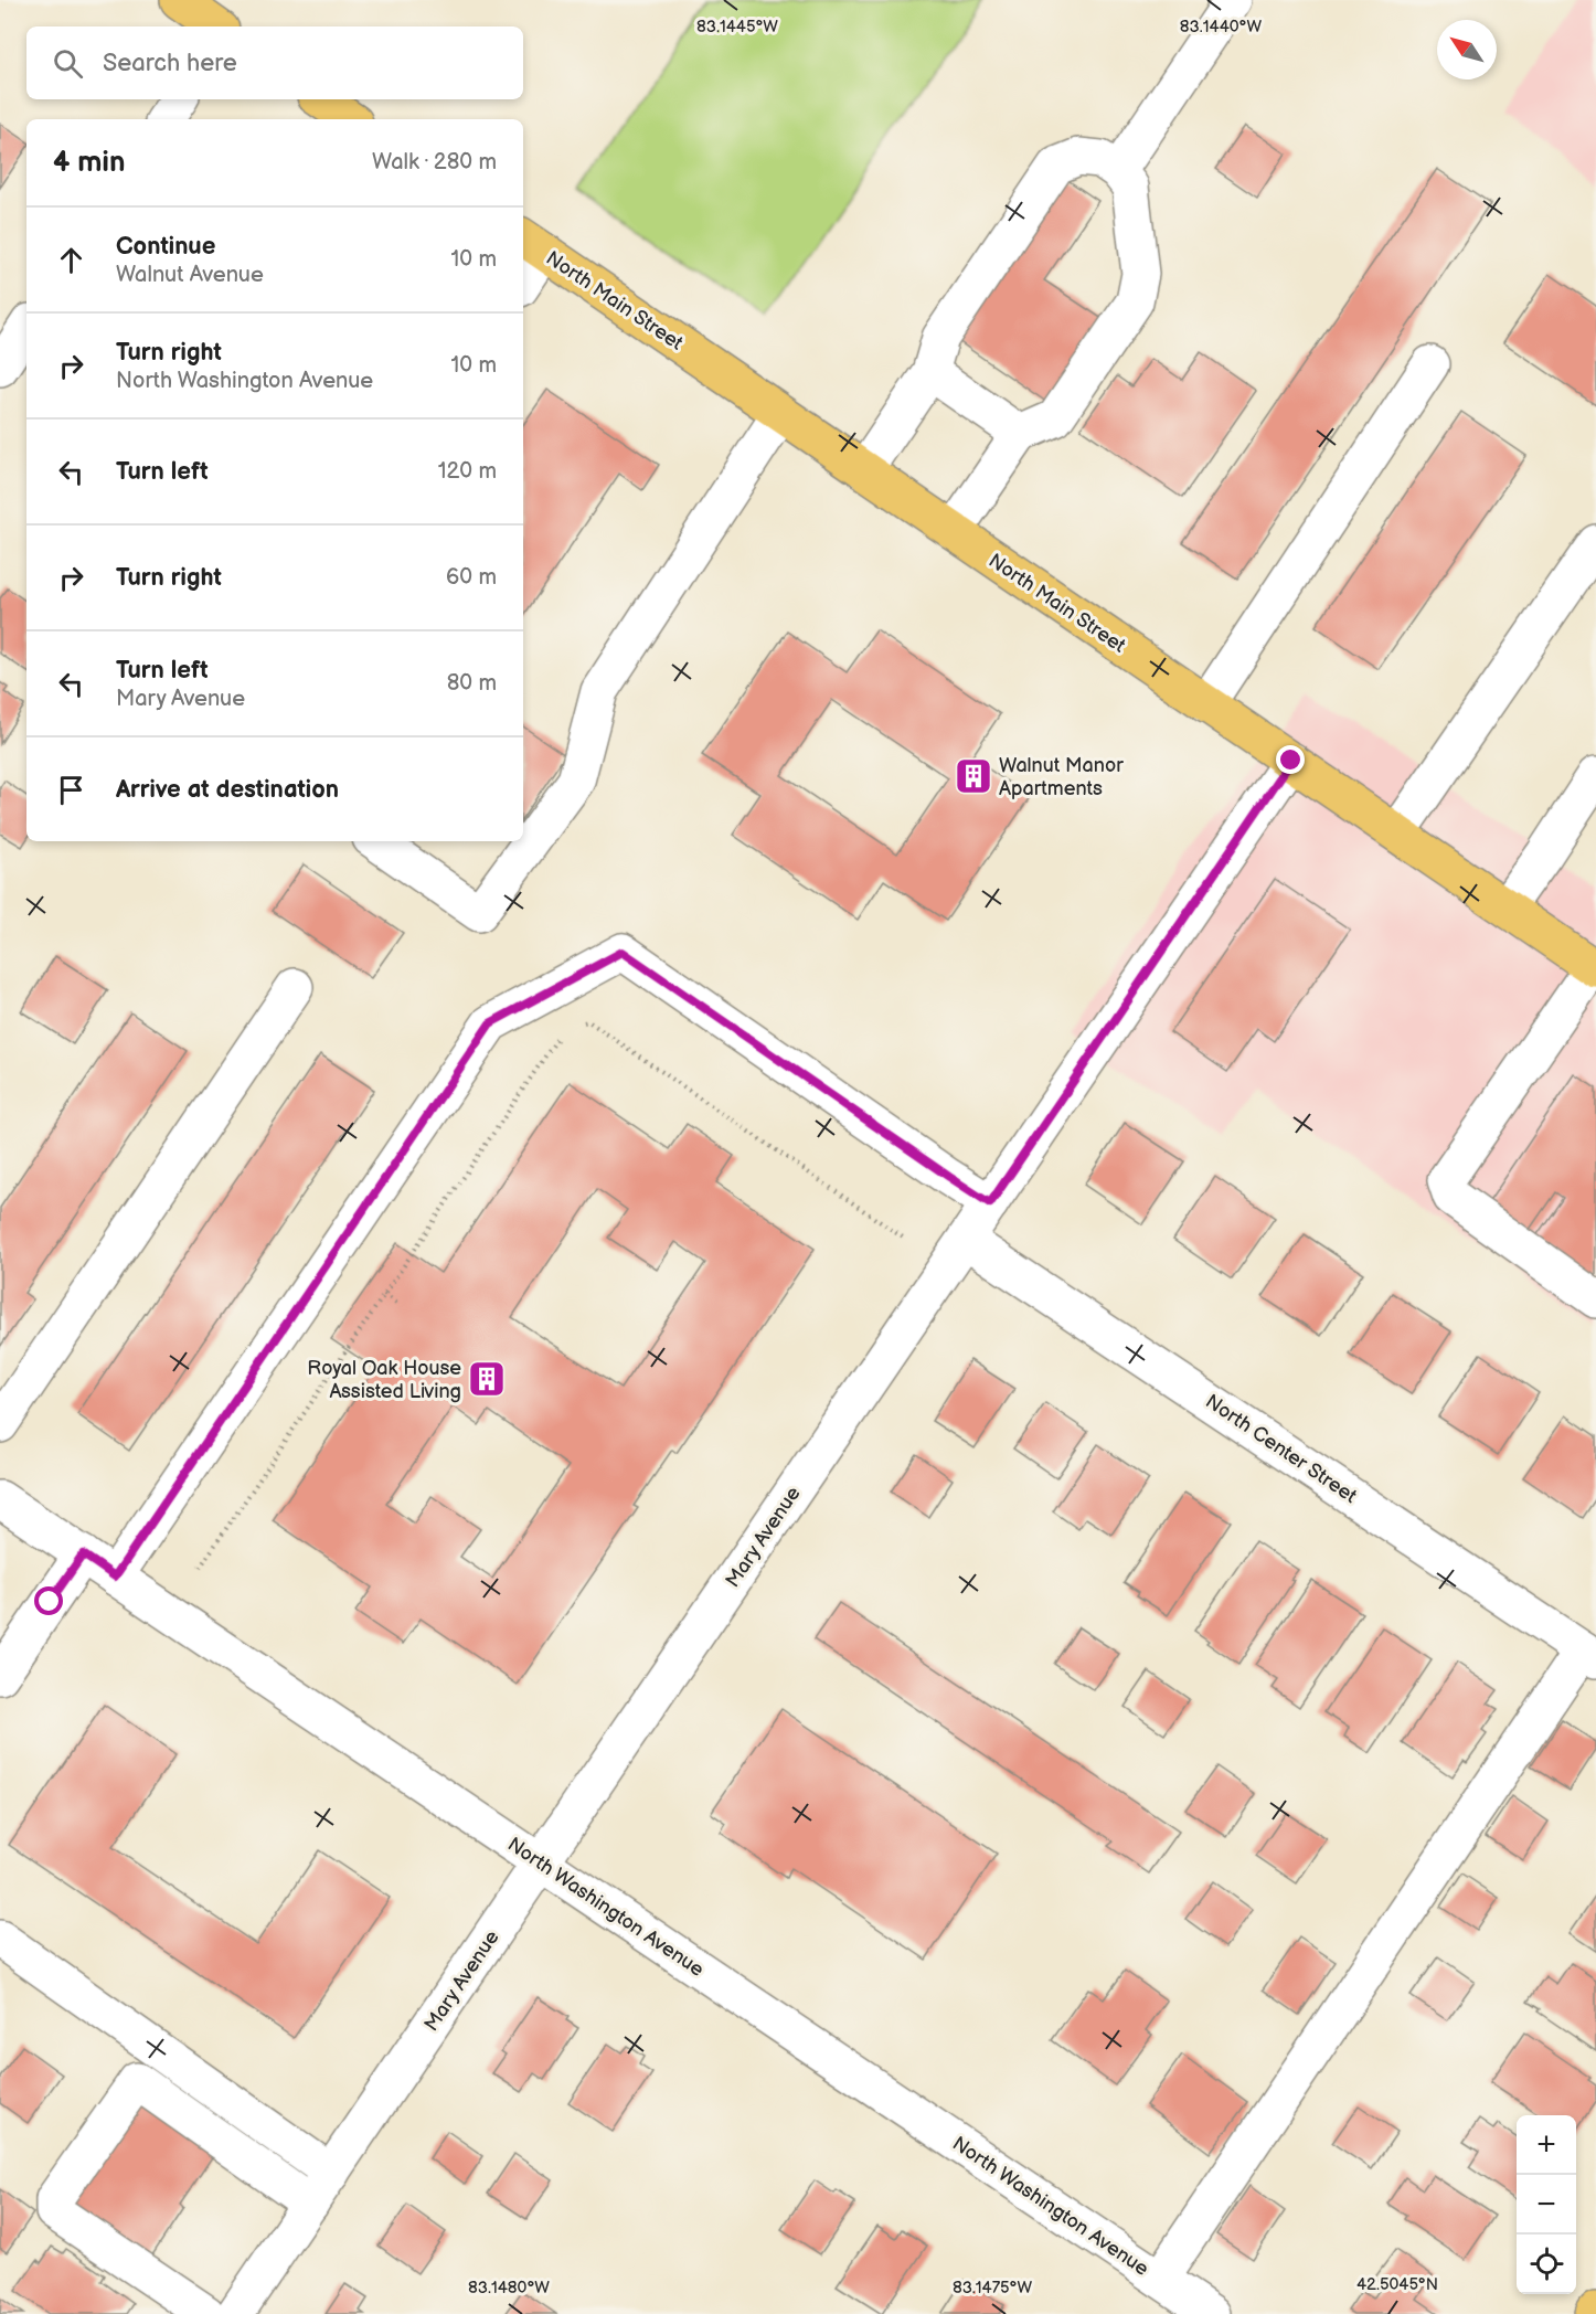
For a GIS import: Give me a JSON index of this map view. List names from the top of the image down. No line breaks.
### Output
{"streets":{"main road":["North Main Street"],"street":["North Center Street","Mary Avenue","North Washington Avenue"]},"crossings":[["North Main Street","Mary Avenue"],["North Center Street","Mary Avenue"],["Mary Avenue","North Washington Avenue"]],"places":{"building":["Walnut Manor Apartments","Royal Oak House Assisted Living"]},"north":"top left","page":{"search":"Search here","heading":["4 min","Walk · 280 m"],"list":[["Continue","Walnut Avenue","10 m"],["Turn right","North Washington Avenue","10 m"],["Turn left","120 m"],["Turn right","60 m"],["Turn left","Mary Avenue","80 m"],"Arrive at destination"],"map_buttons":["+","−"]},"coordinates":["83.1445°W","83.1440°W","42.5045°N","83.1480°W","83.1475°W"]}
